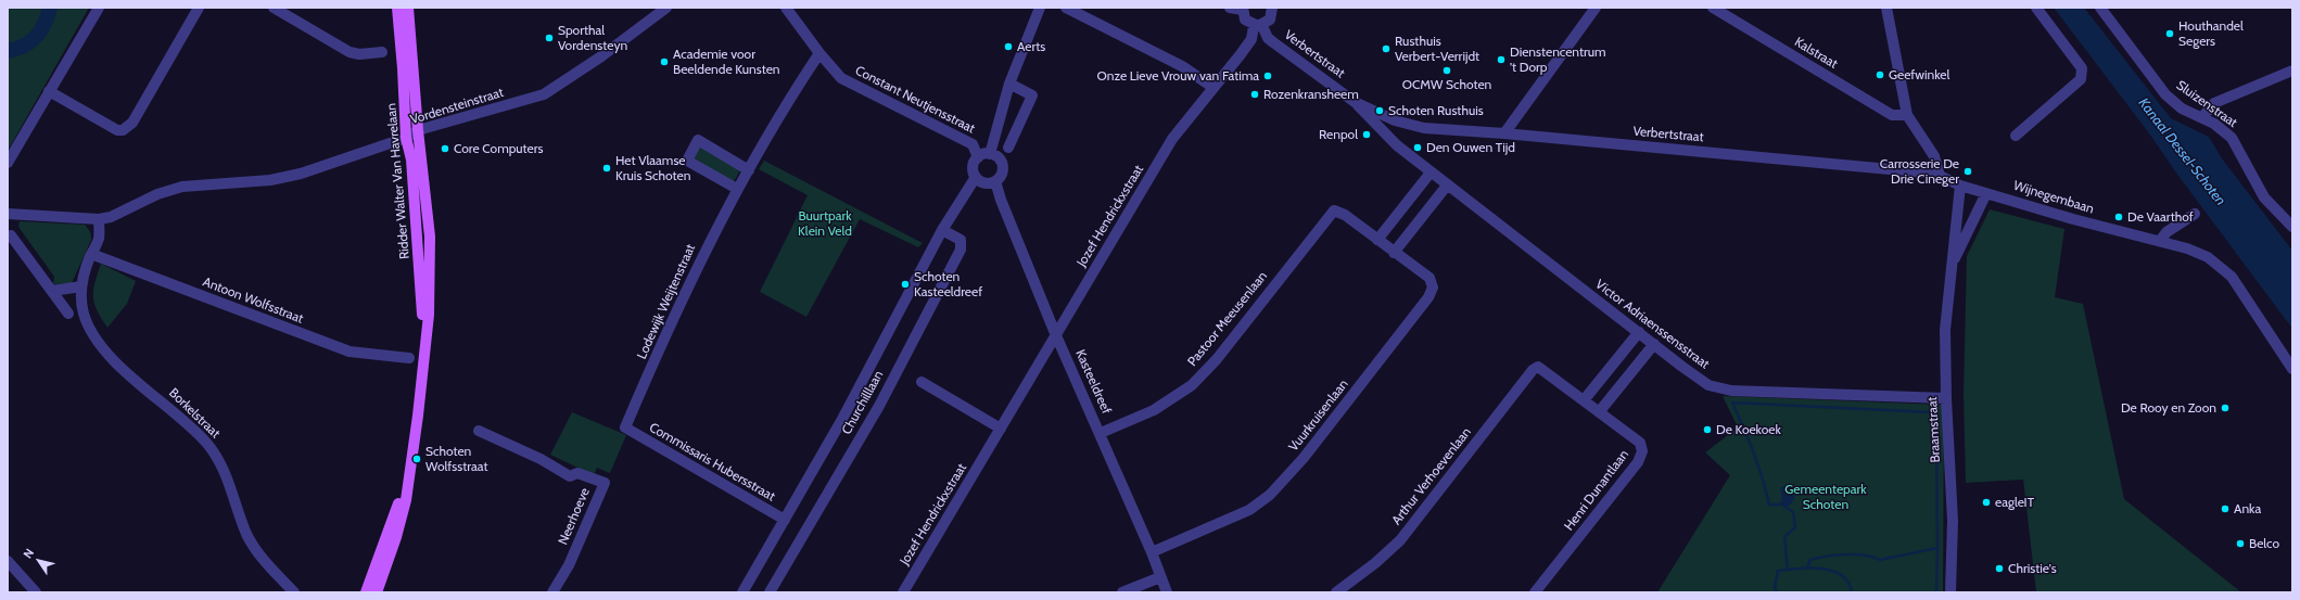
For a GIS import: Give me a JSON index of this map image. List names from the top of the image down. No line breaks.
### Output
{"streets":{"main road":["Ridder Walter Van Havrelaan"],"street":["Kalstraat","Verbertstraat","Constant Neutjensstraat","Sluizenstraat","Vordensteinstraat","Wijnegembaan","Jozef Hendrickxstraat","Antoon Wolfsstraat","Lodewijk Weijtenstraat","Pastoor Meeusenlaan","Victor Adriaenssensstraat","Kasteeldreef","Churchilllaan","Borkelstraat","Vuurkruisenlaan","Braamstraat","Commissaris Hubersstraat","Arthur Verhoevenlaan","Henri Dunantlaan","Neerhoeve"]},"crossings":[["Verbertstraat","Wijnegembaan"],["Verbertstraat","Jozef Hendrickxstraat"],["Verbertstraat","Victor Adriaenssensstraat"],["Constant Neutjensstraat","Lodewijk Weijtenstraat"],["Constant Neutjensstraat","Kasteeldreef"],["Constant Neutjensstraat","Churchilllaan"],["Vordensteinstraat","Ridder Walter Van Havrelaan"],["Vordensteinstraat","Borkelstraat"],["Wijnegembaan","Braamstraat"],["Jozef Hendrickxstraat","Kasteeldreef"],["Antoon Wolfsstraat","Borkelstraat"],["Lodewijk Weijtenstraat","Commissaris Hubersstraat"],["Pastoor Meeusenlaan","Kasteeldreef"],["Pastoor Meeusenlaan","Vuurkruisenlaan"],["Victor Adriaenssensstraat","Braamstraat"],["Kasteeldreef","Churchilllaan"],["Kasteeldreef","Vuurkruisenlaan"],["Churchilllaan","Commissaris Hubersstraat"],["Arthur Verhoevenlaan","Henri Dunantlaan"]],"water":["Kanaal Dessel-Schoten"],"parks":["Buurtpark Klein Veld","Gemeentepark Schoten"],"places":["Houthandel Segers","Sporthal Vordensteyn","Aerts","Rusthuis Verbert-Verrijdt","Dienstencentrum 't Dorp","Academie voor Beeldende Kunsten","OCMW Schoten","Geefwinkel","Onze Lieve Vrouw van Fatima","Rozenkransheem","Schoten Rusthuis","Renpol","Den Ouwen Tijd","Core Computers","Het Vlaamse Kruis Schoten","Carrosserie De Drie Cineger","De Vaarthof","Schoten Kasteeldreef","De Rooy en Zoon","De Koekoek","Schoten Wolfsstraat","eagleIT","Anka","Belco","Christie's"],"north":"top left"}
